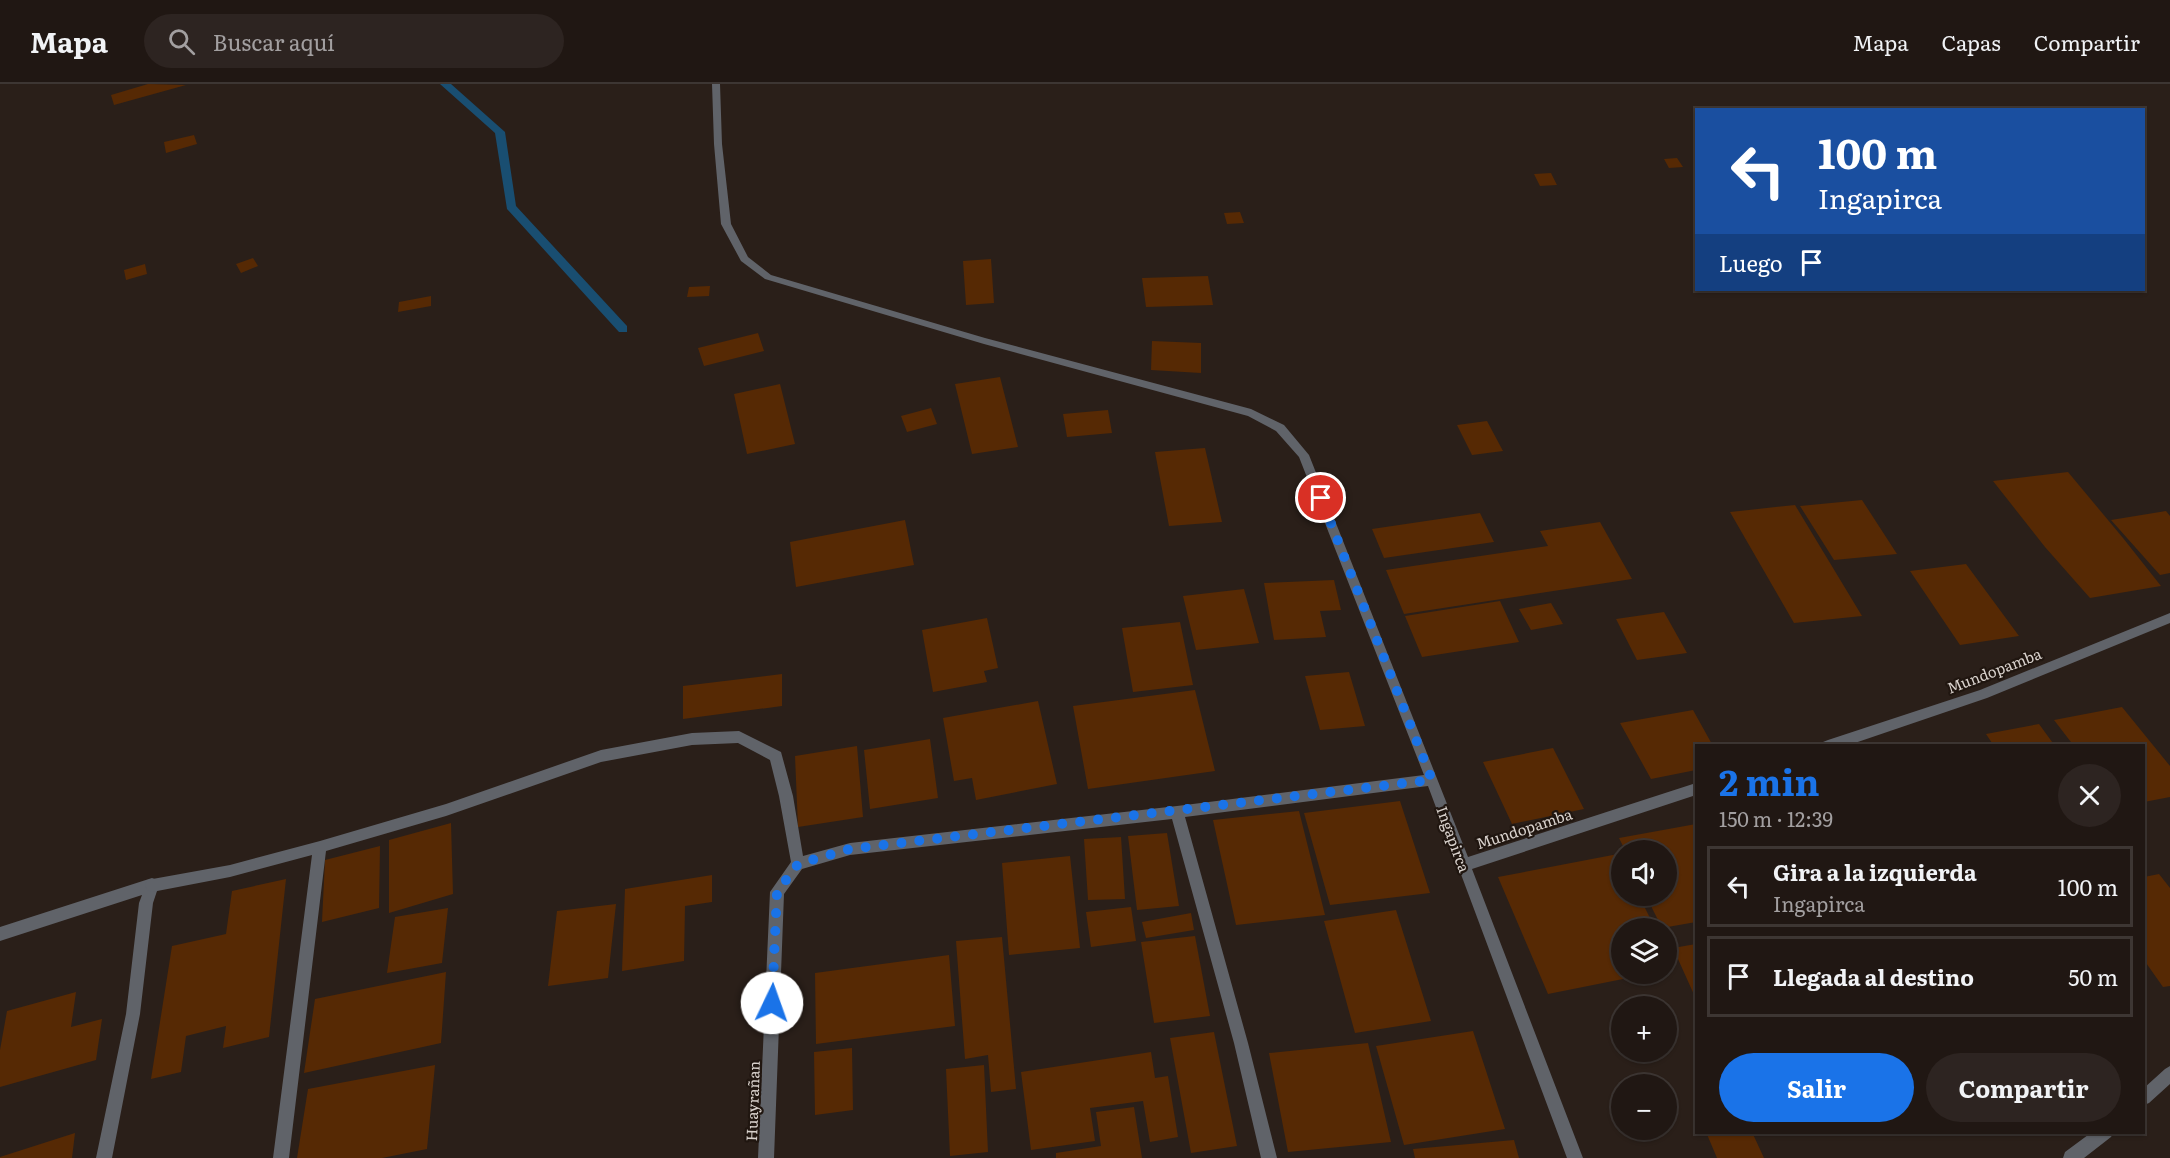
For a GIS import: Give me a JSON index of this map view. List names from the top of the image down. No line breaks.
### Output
{"streets":{"street":["Mundopamba","Ingapirca","Huayrañan"]},"crossings":[["Mundopamba","Ingapirca"]],"page":{"header":"Mapa","search":"Buscar aquí","nav":["Mapa","Capas","Compartir"],"turn":["100 m","Ingapirca"],"then":"Luego","heading":["2 min","150 m · 12:39"],"map_buttons":["+","−"],"list":[{"name":"Gira a la izquierda","note":"Ingapirca","value":"100 m"},{"name":"Llegada al destino","value":"50 m"}],"buttons":["Salir","Compartir"]}}
